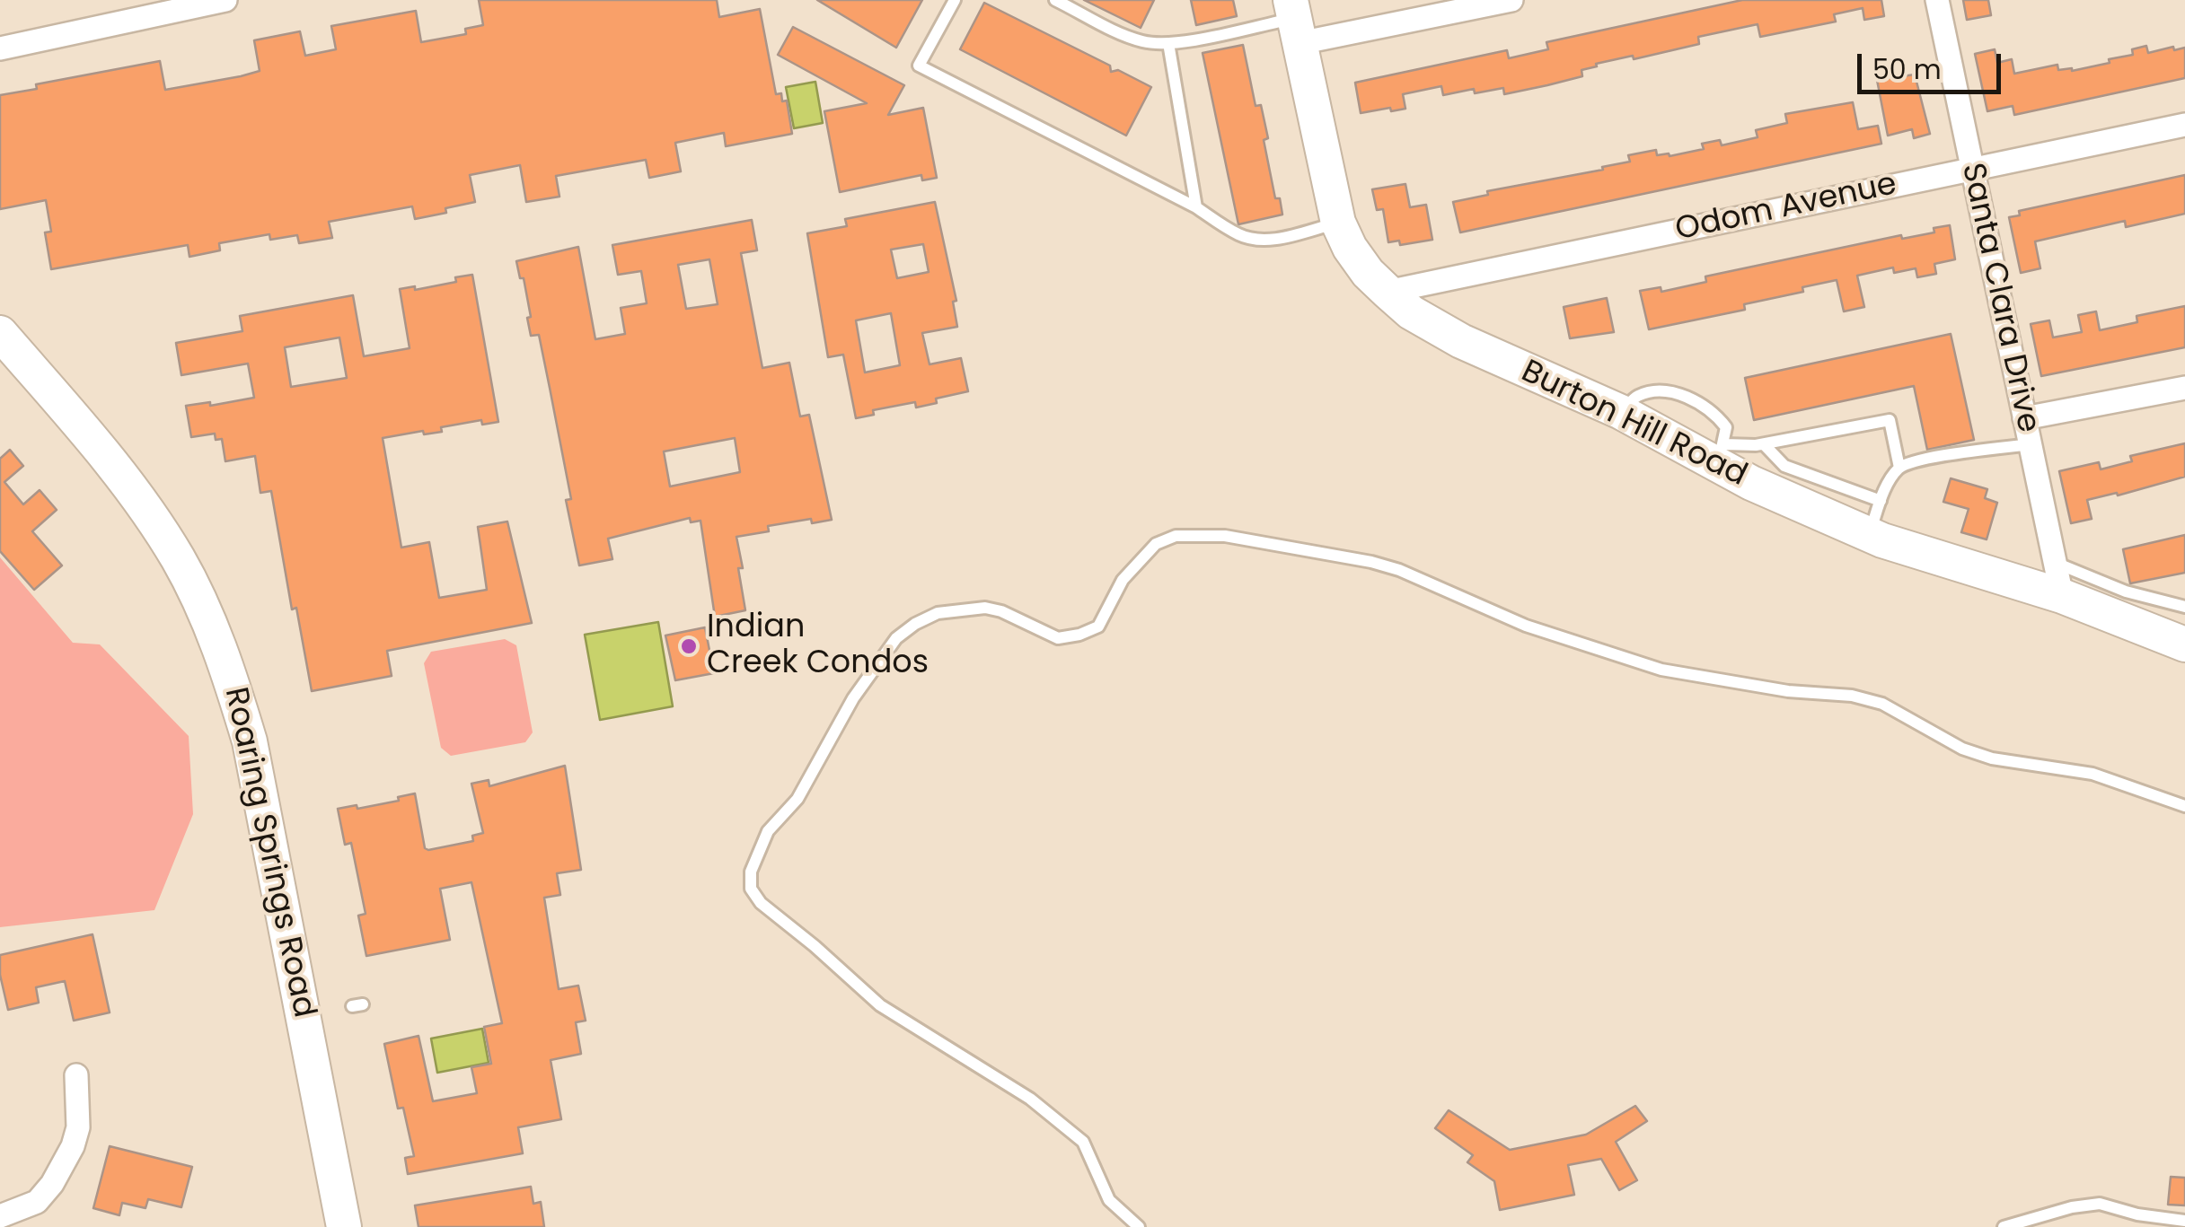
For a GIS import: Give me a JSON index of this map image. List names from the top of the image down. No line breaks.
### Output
{"streets":{"street":["Odom Avenue","Santa Clara Drive","Burton Hill Road","Roaring Springs Road"]},"crossings":[["Odom Avenue","Santa Clara Drive"],["Odom Avenue","Burton Hill Road"],["Santa Clara Drive","Burton Hill Road"]],"places":["Indian Creek Condos"],"scale_bar":"50 m"}
